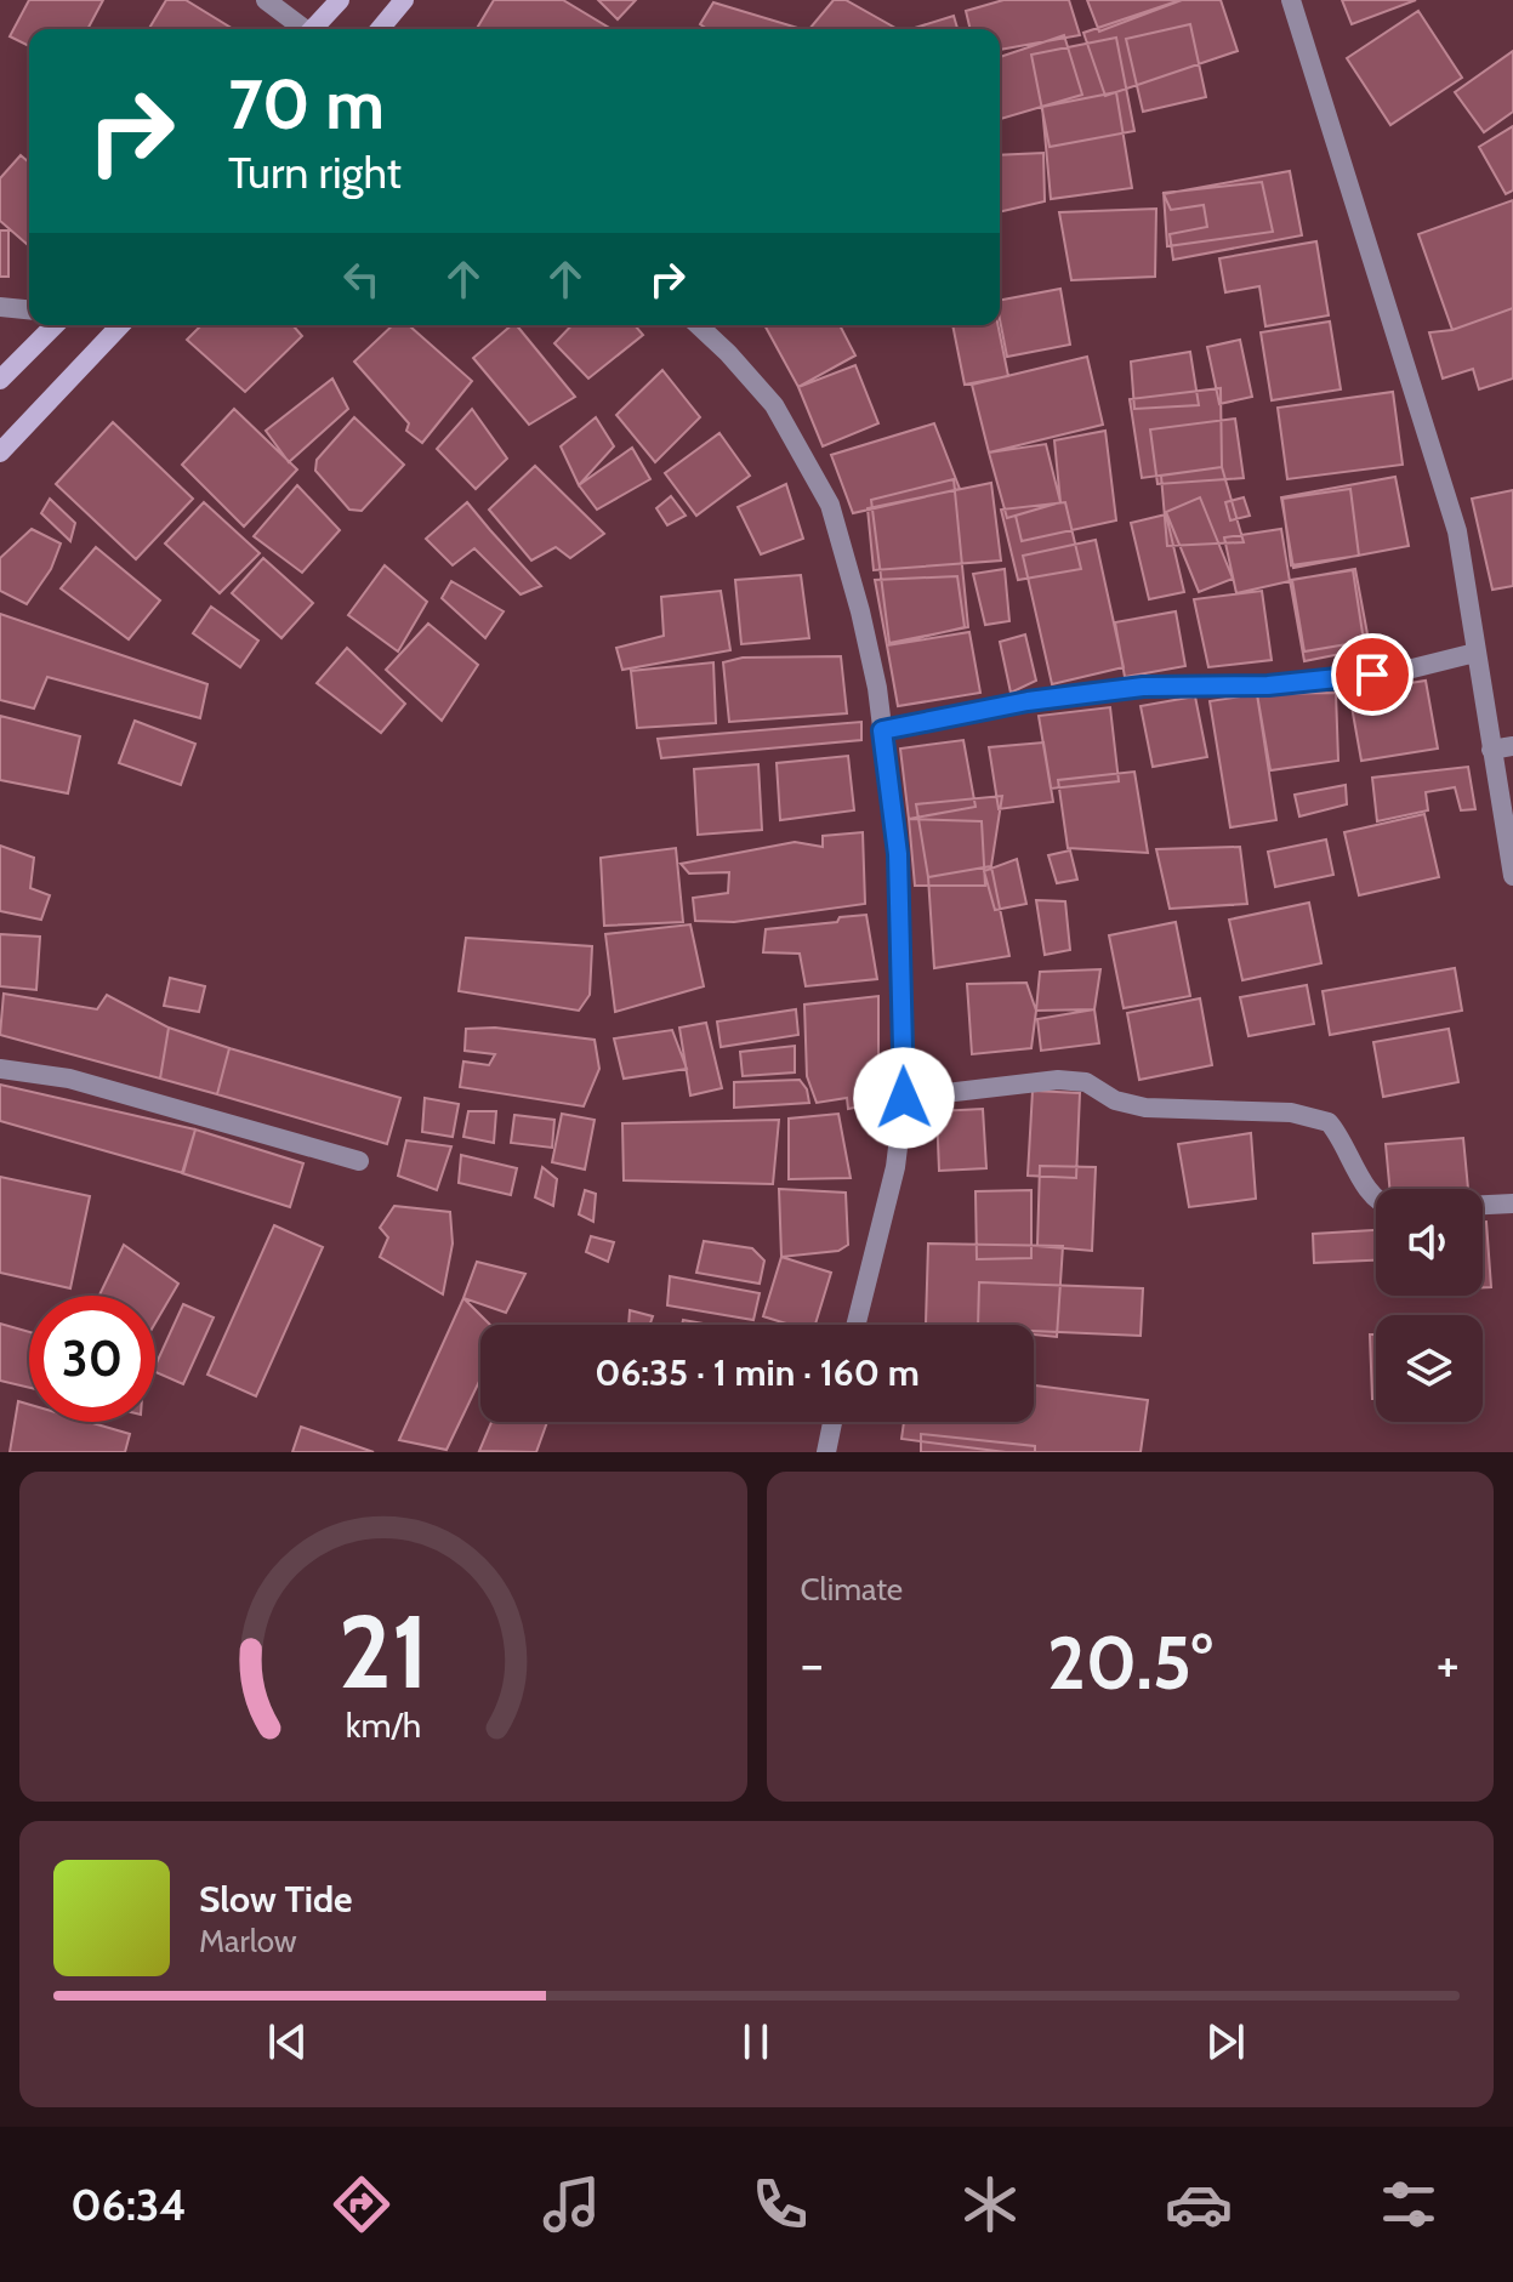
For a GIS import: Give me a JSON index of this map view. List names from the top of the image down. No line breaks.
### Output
{"page":{"turn":["70 m","Turn right"],"limit":"30","trip":"06:35 · 1 min · 160 m","tile":"Climate","heat":["−","20.5°","+"],"song":["Slow Tide","Marlow"],"tabs":"06:34","gauge":["21","km/h"]}}
